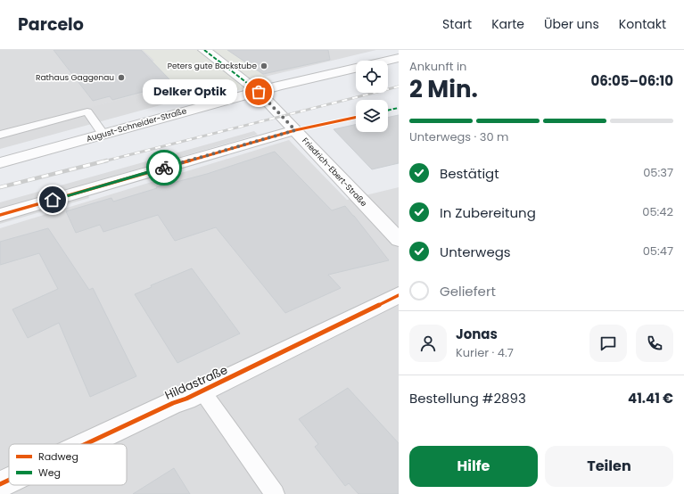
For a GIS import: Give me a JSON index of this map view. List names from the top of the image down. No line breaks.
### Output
{"streets":{"street":["August-Schneider-Straße","Friedrich-Ebert-Straße","Hildastraße"]},"crossings":[["August-Schneider-Straße","Friedrich-Ebert-Straße"]],"places":["Peters gute Backstube","Rathaus Gaggenau","Delker Optik"],"legend":["Radweg","Weg"],"page":{"header":"Parcelo","nav":["Start","Karte","Über uns","Kontakt"],"heading":["2 Min.","Ankunft in","06:05–06:10"],"panel":["Jonas","Kurier · 4.7","Bestellung #2893","41.41 €"],"bubble":"Delker Optik","bar":"Unterwegs · 30 m","list":[["Bestätigt","05:37"],["In Zubereitung","05:42"],["Unterwegs","05:47"],"Geliefert"],"buttons":["Hilfe","Teilen"]}}
